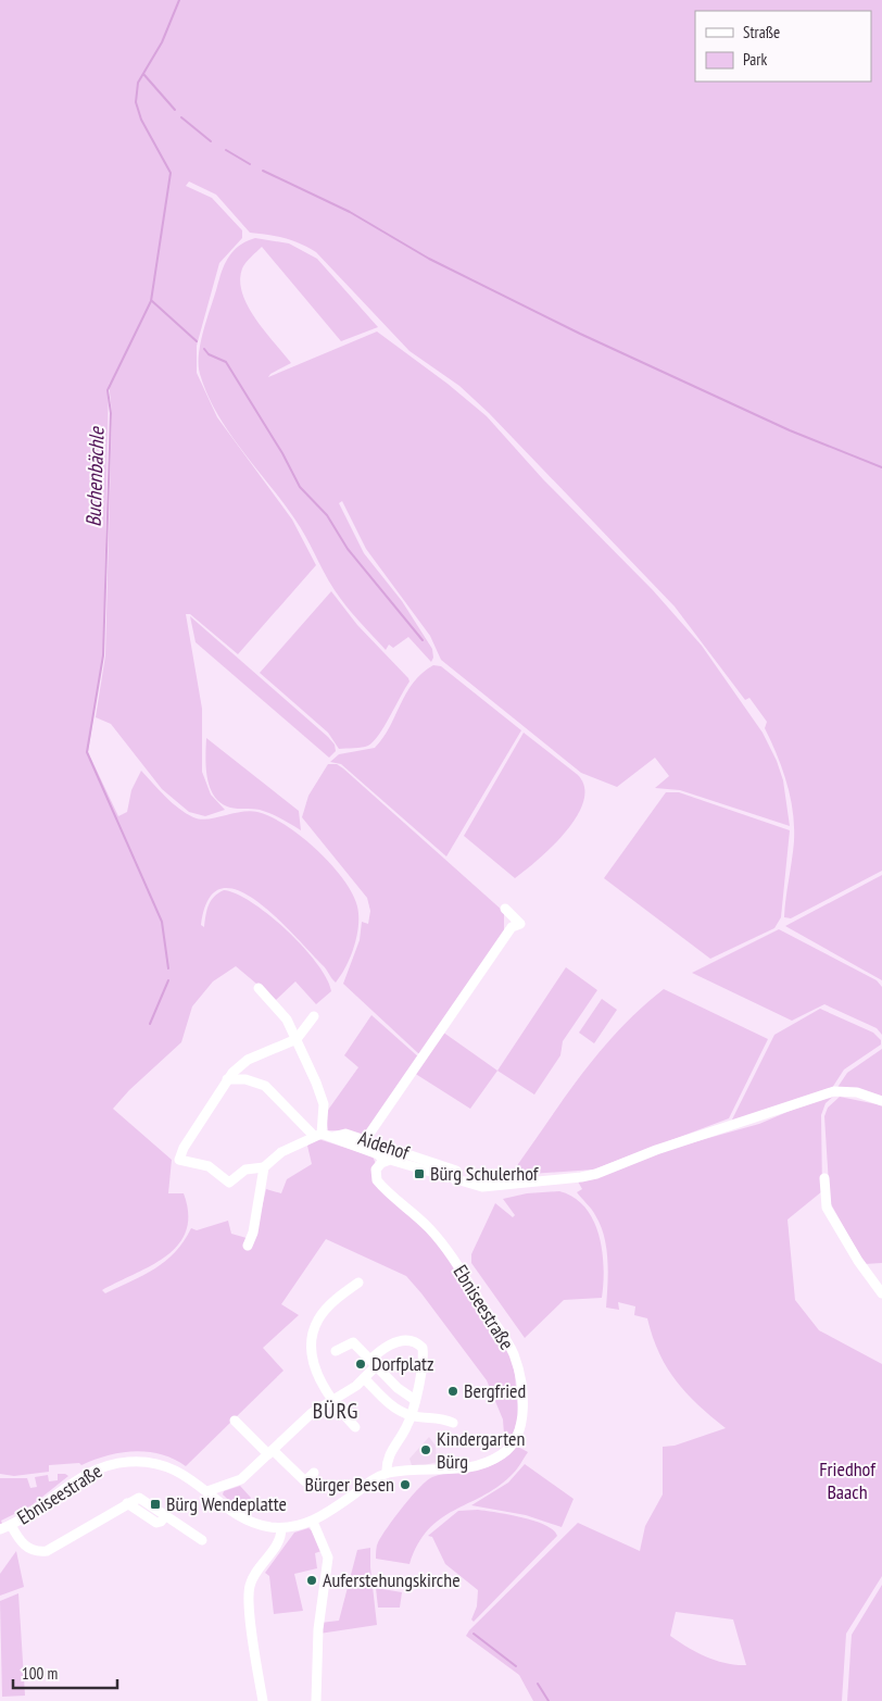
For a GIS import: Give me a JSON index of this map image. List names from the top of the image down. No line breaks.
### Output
{"streets":{"street":["Aidehof","Ebniseestraße"]},"districts":["BÜRG"],"water":["Buchenbächle"],"parks":["Friedhof Baach"],"places":{"transit":["Bürg Schulerhof","Bürg Wendeplatte"],"other":["Dorfplatz","Bergfried","Kindergarten Bürg","Bürger Besen","Auferstehungskirche"]},"legend":["Straße","Park"],"scale_bar":"100 m"}
